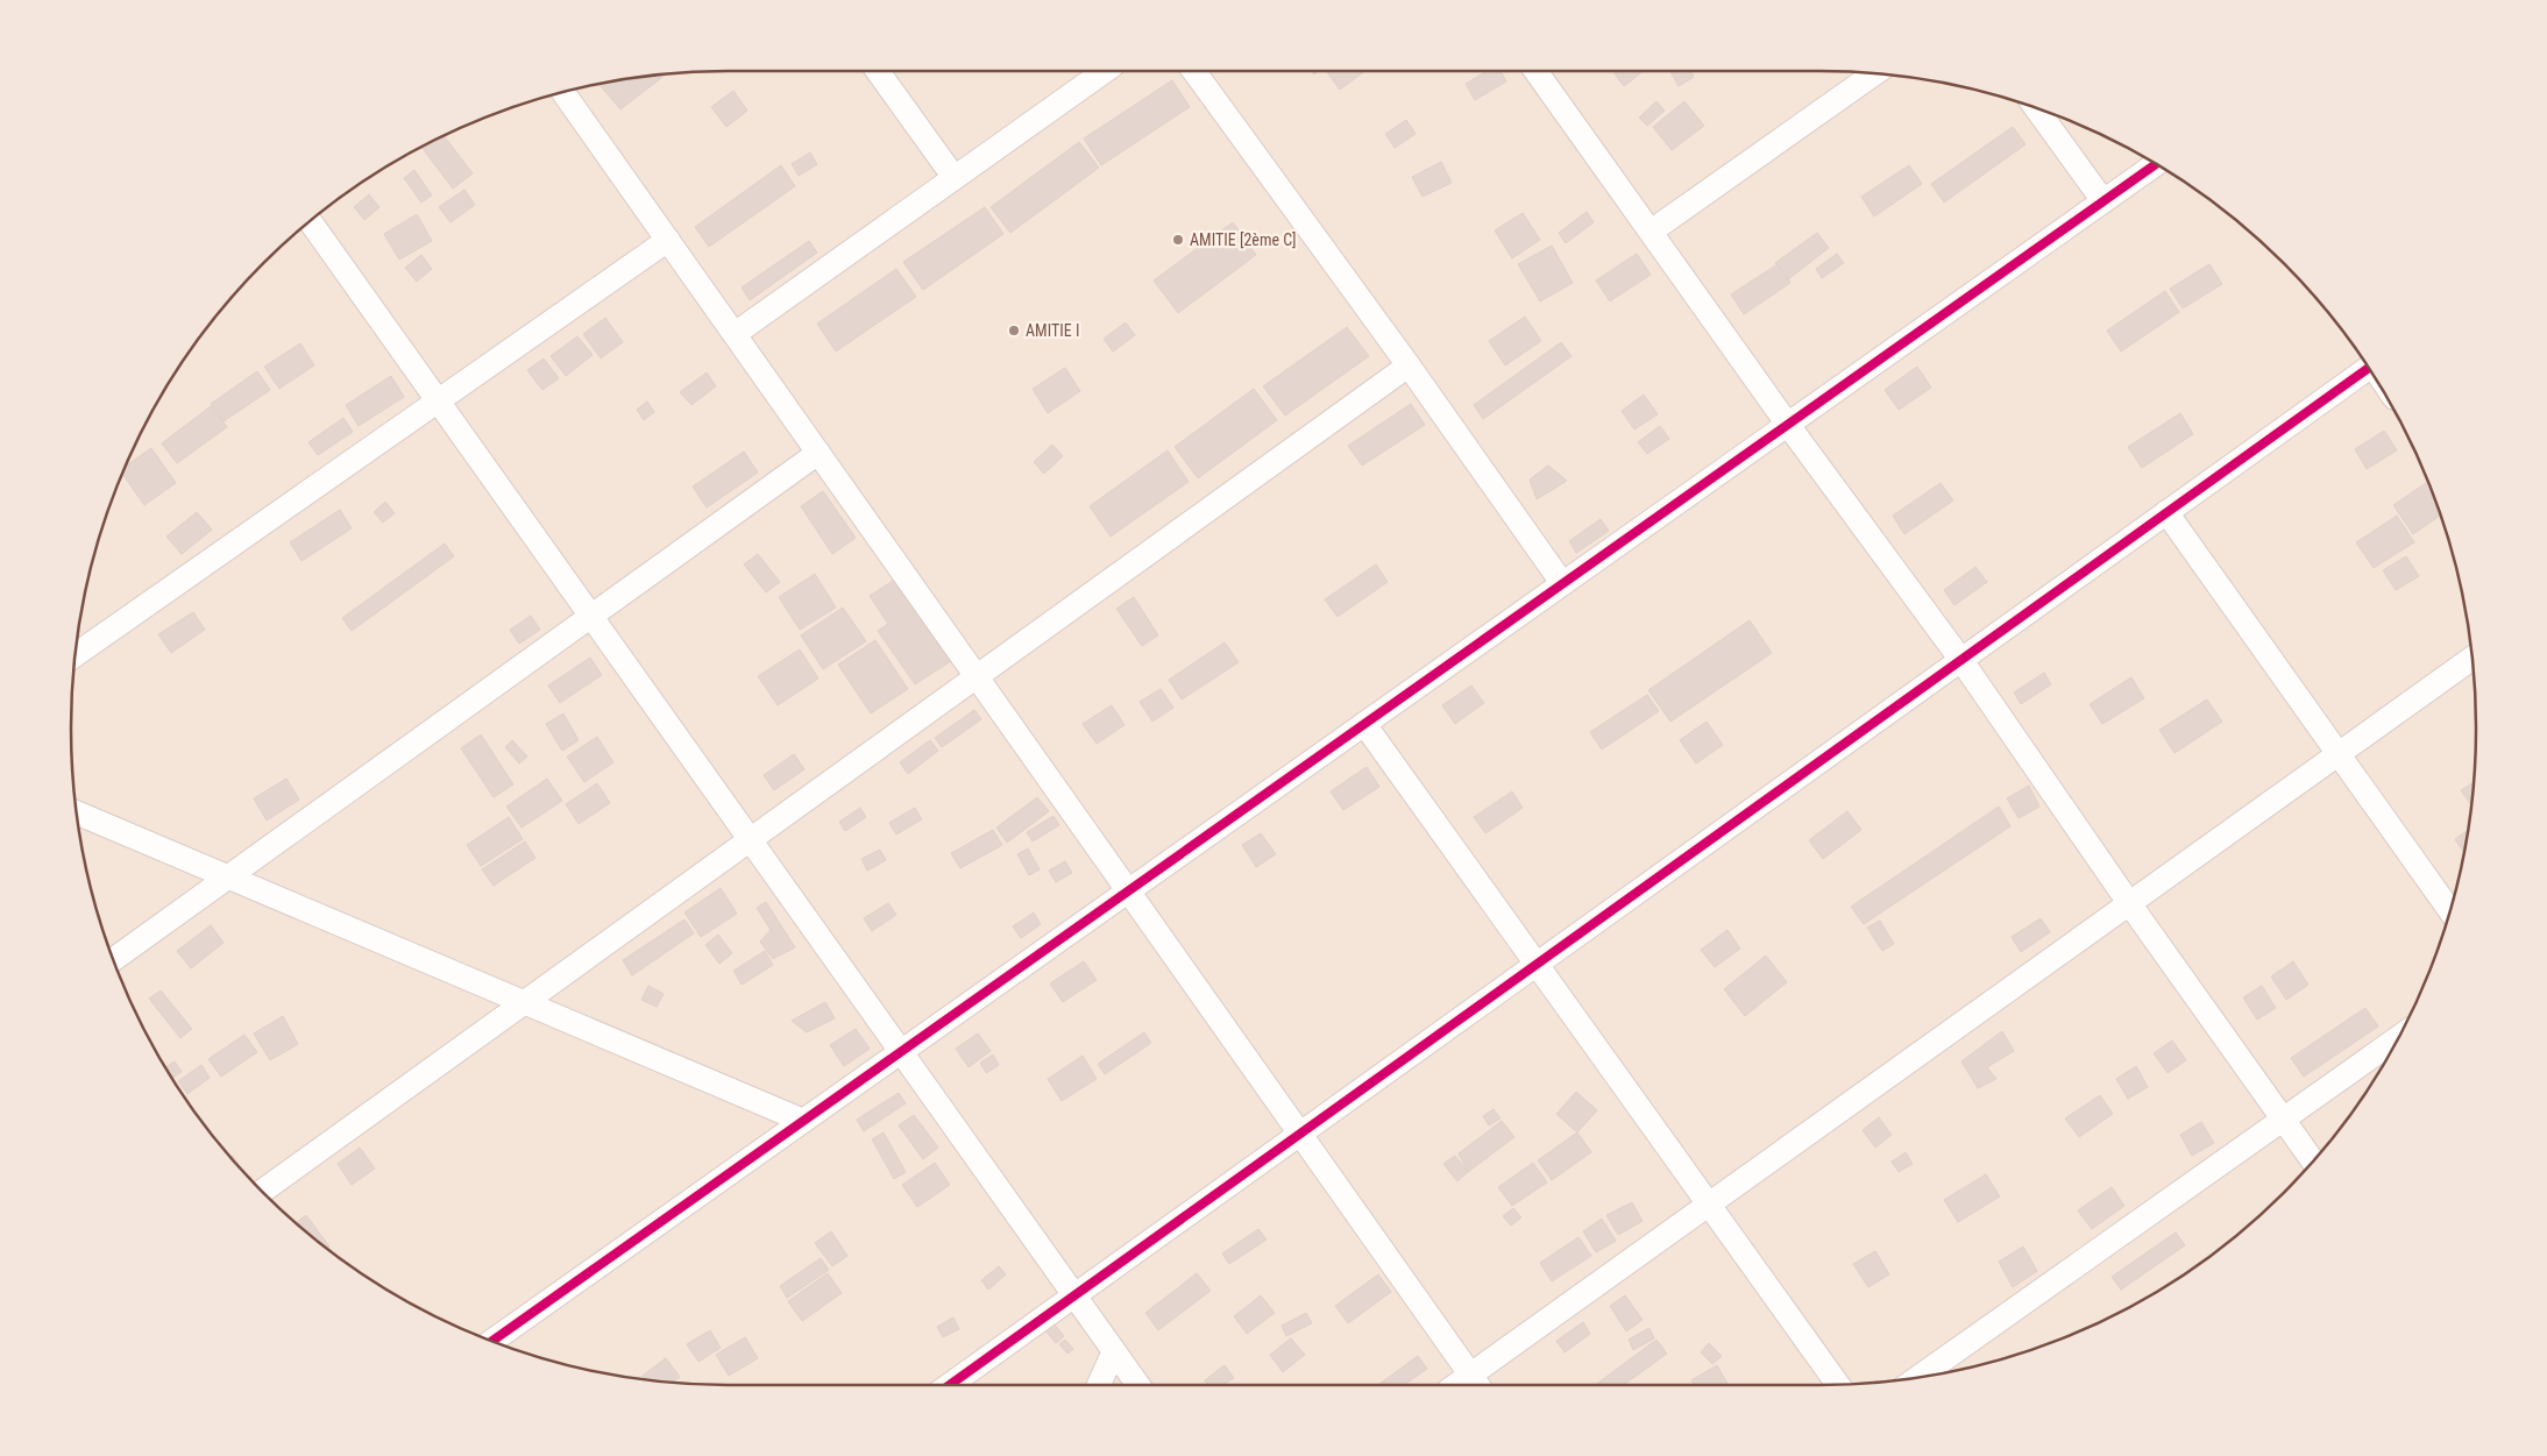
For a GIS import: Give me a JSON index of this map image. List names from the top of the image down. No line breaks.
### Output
{"places":["AMITIE [2ème C]","AMITIE I"]}
